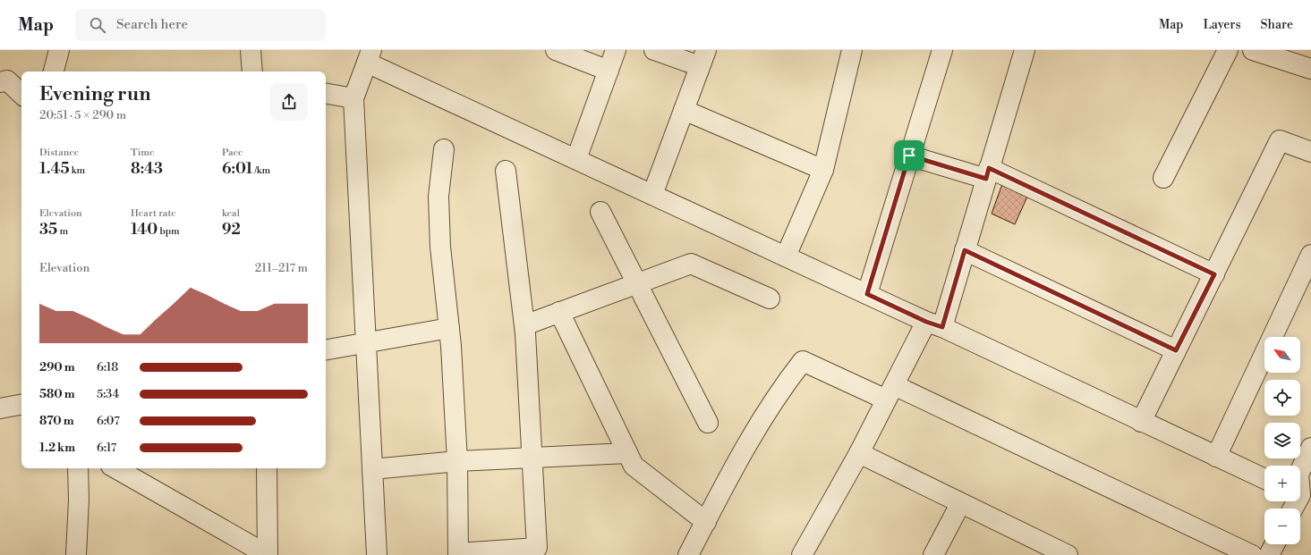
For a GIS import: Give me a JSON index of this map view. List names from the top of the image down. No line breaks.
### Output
{"north":"top left","page":{"header":"Map","search":"Search here","nav":["Map","Layers","Share"],"heading":["Evening run","20:51 · 5 × 290 m"],"stats":[["Distance","1.45 km"],["Time","8:43"],["Pace","6:01 /km"],["Elevation","35 m"],["Heart rate","140 bpm"],["kcal","92"]],"chart":["Elevation","211–217 m"],"map_buttons":["+","−"],"list":[{"name":"290 m","note":"6:18"},{"name":"580 m","note":"5:34"},{"name":"870 m","note":"6:07"},{"name":"1.2 km","note":"6:17"}]}}
